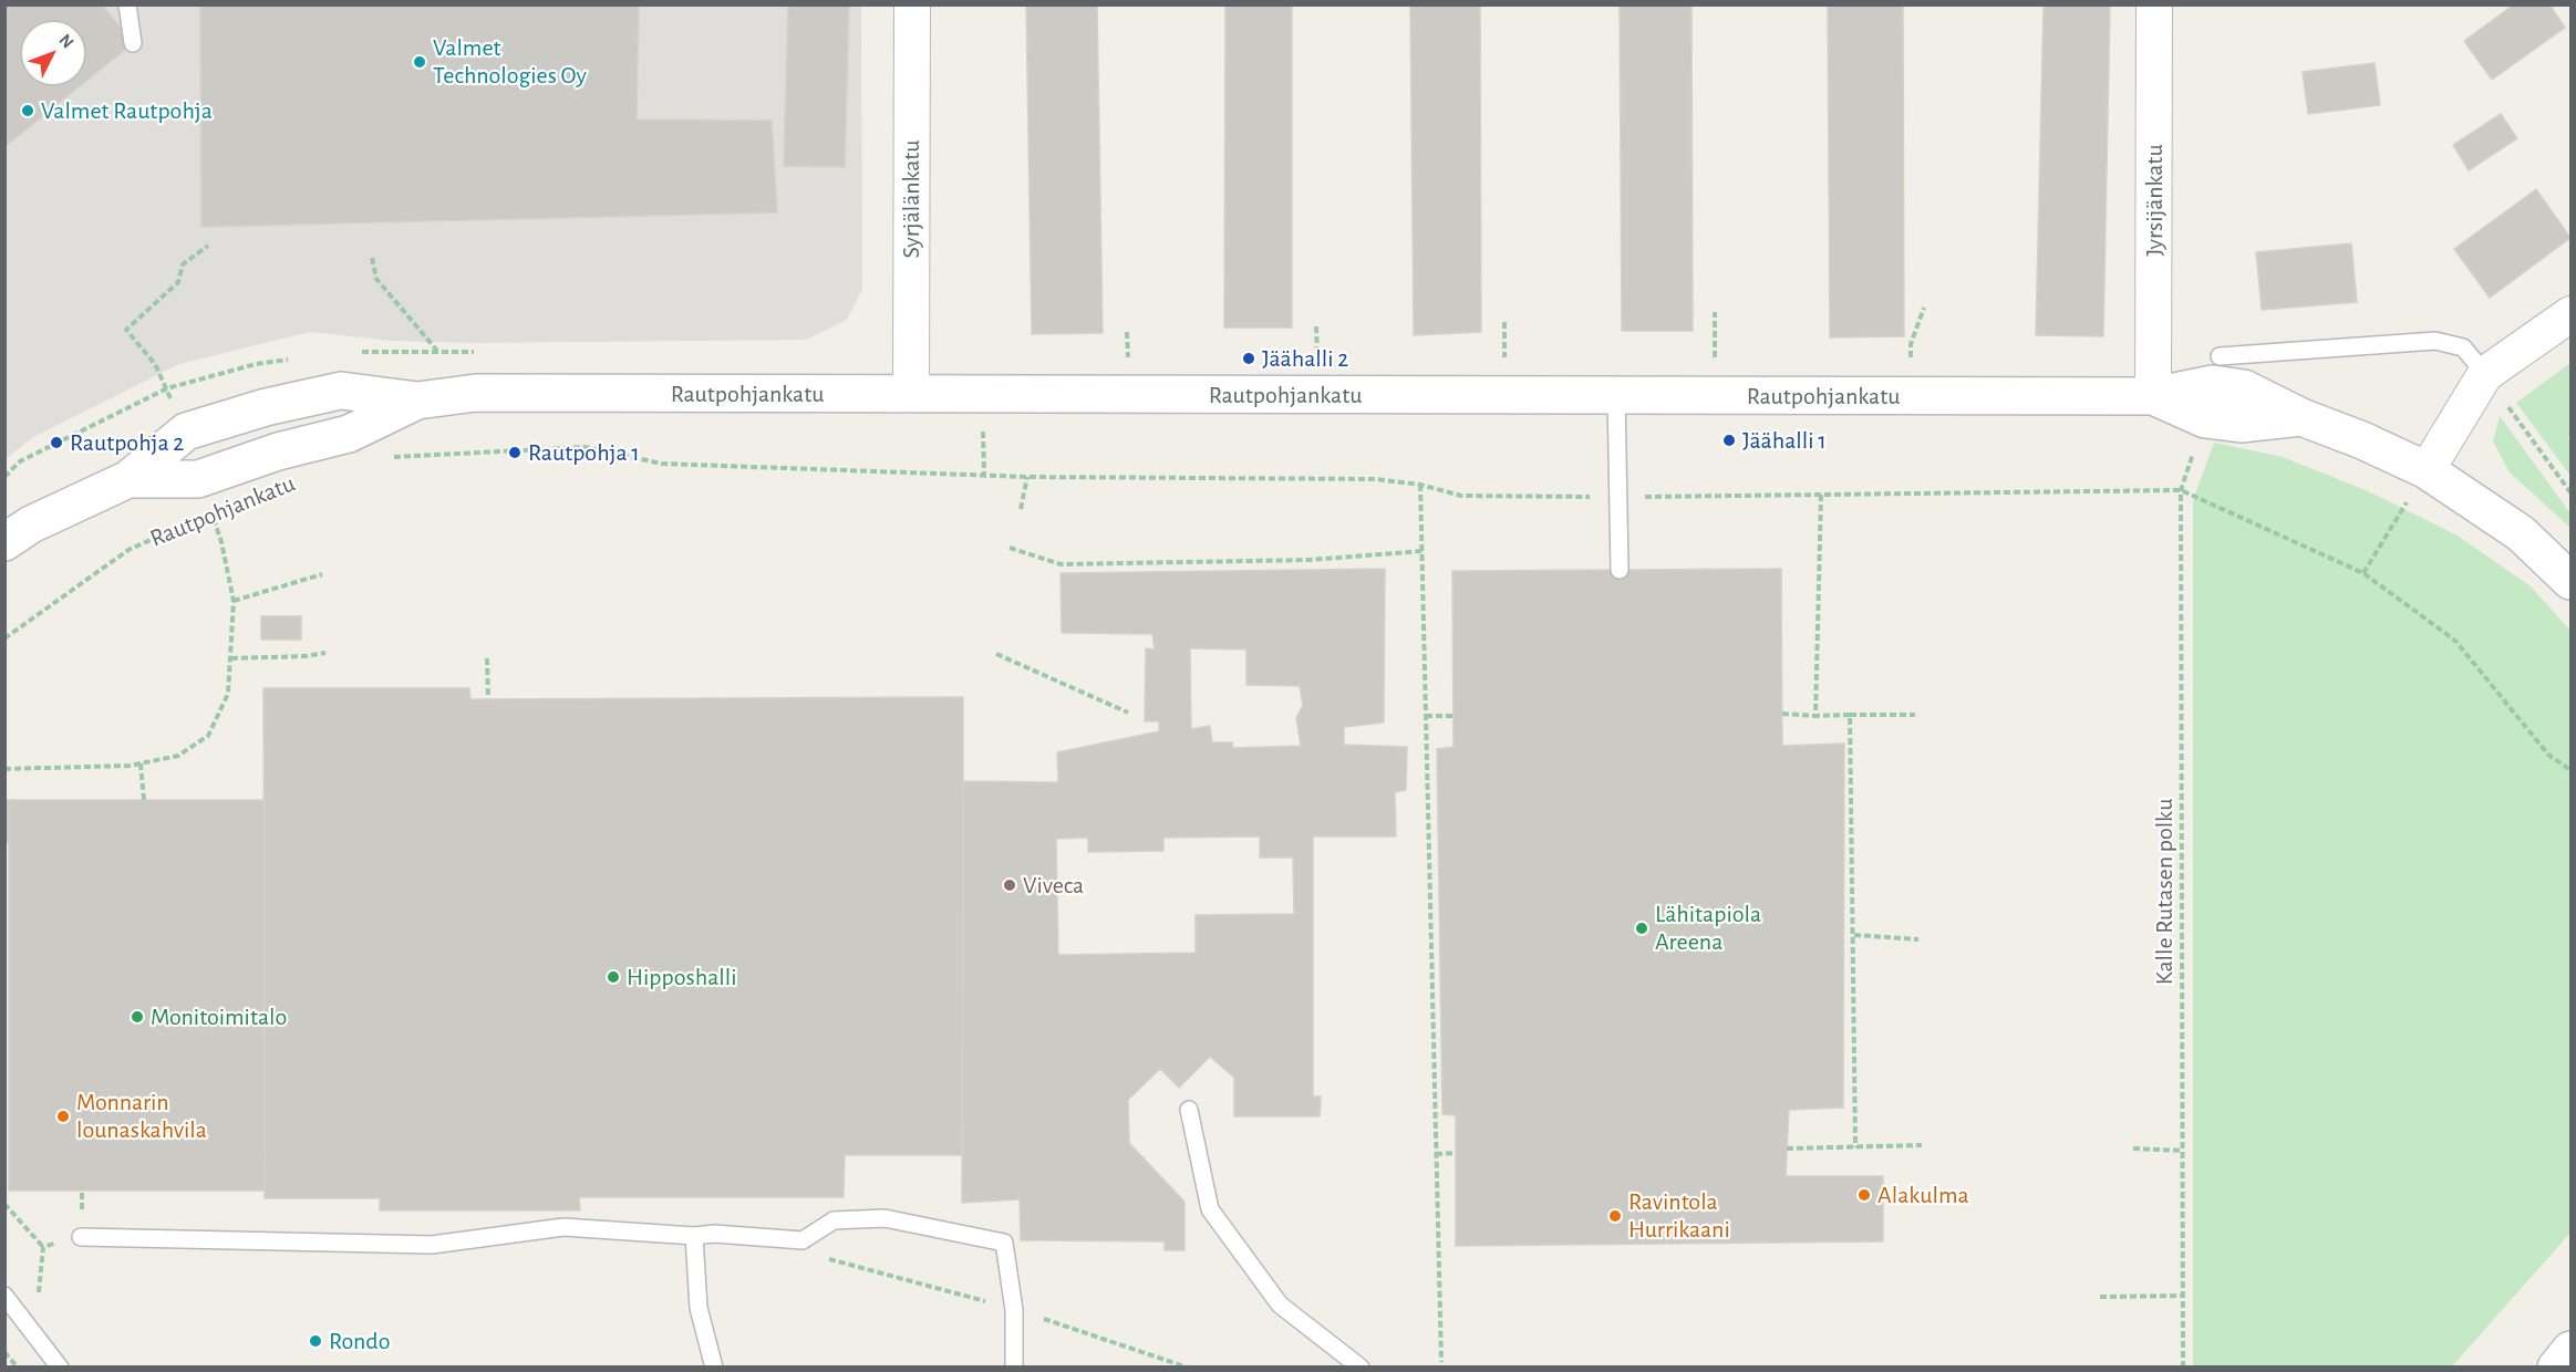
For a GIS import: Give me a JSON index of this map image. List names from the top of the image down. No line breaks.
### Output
{"streets":{"street":["Syrjälänkatu","Jyrsijänkatu","Rautpohjankatu"],"path":["Kalle Rutasen polku"]},"crossings":[["Syrjälänkatu","Rautpohjankatu"],["Jyrsijänkatu","Rautpohjankatu"],["Rautpohjankatu","Kalle Rutasen polku"]],"places":["Valmet Technologies Oy","Valmet Rautpohja","Jäähalli 2","Jäähalli 1","Rautpohja 2","Rautpohja 1","Viveca","Lähitapiola Areena","Hipposhalli","Monitoimitalo","Monnarin lounaskahvila","Alakulma","Ravintola Hurrikaani","Rondo"],"north":"top right"}
